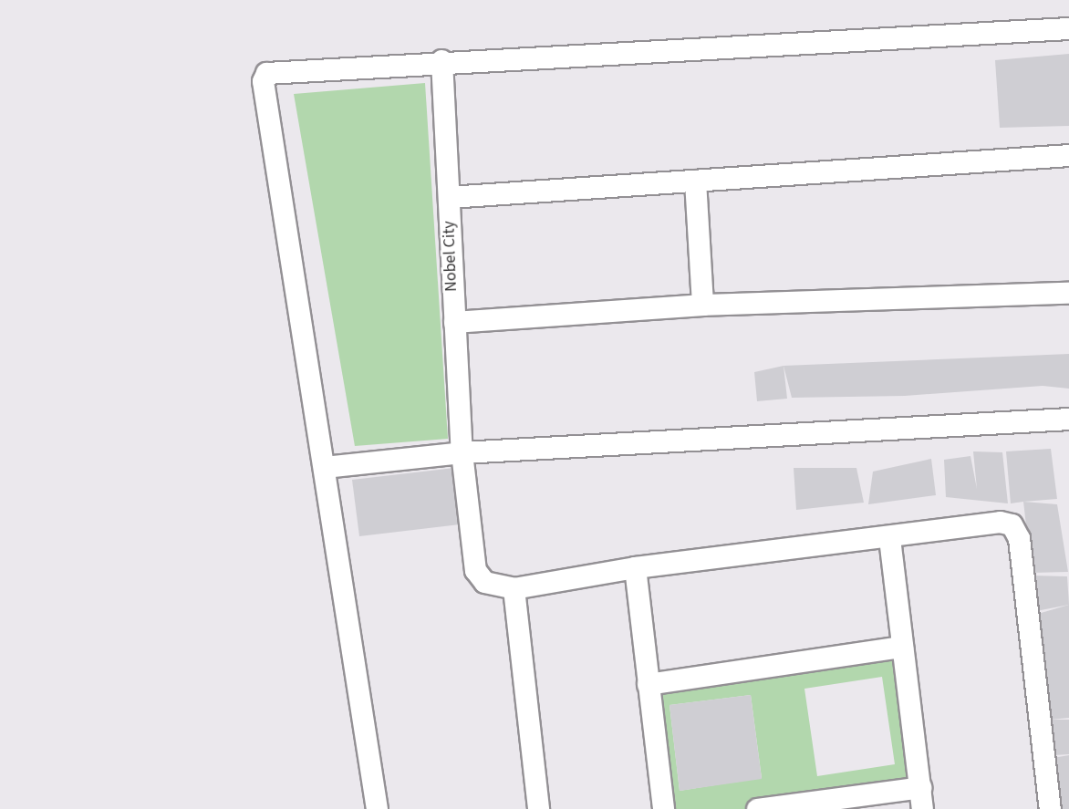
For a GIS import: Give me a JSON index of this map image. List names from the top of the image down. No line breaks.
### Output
{"streets":{"street":["Nobel City"]}}
